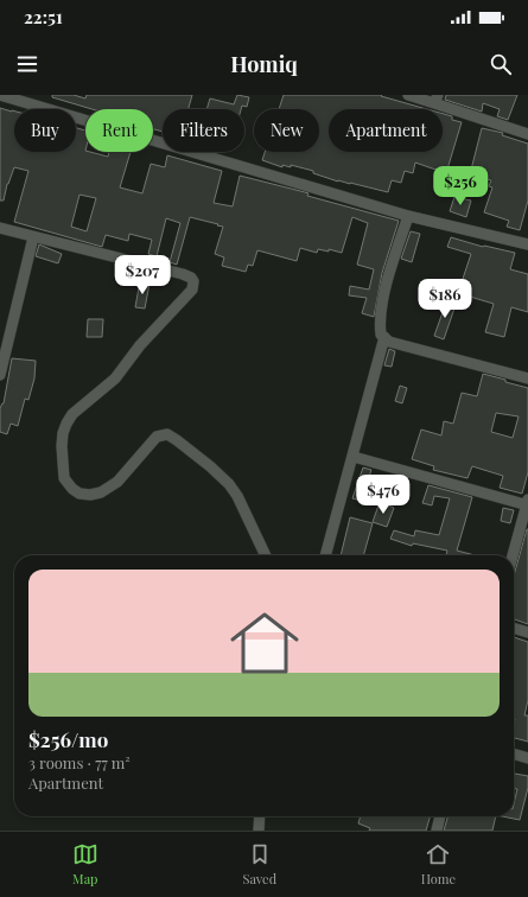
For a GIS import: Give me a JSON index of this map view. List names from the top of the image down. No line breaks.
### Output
{"page":{"status":"22:51","header":"Homiq","chip":["Buy","Rent","Filters","New","Apartment"],"price":["$256","$207","$186","$476"],"list":[{"name":"$256/mo","note":"3 rooms · 77 m² · Apartment"}],"tabs":["Map","Saved","Home"]}}
